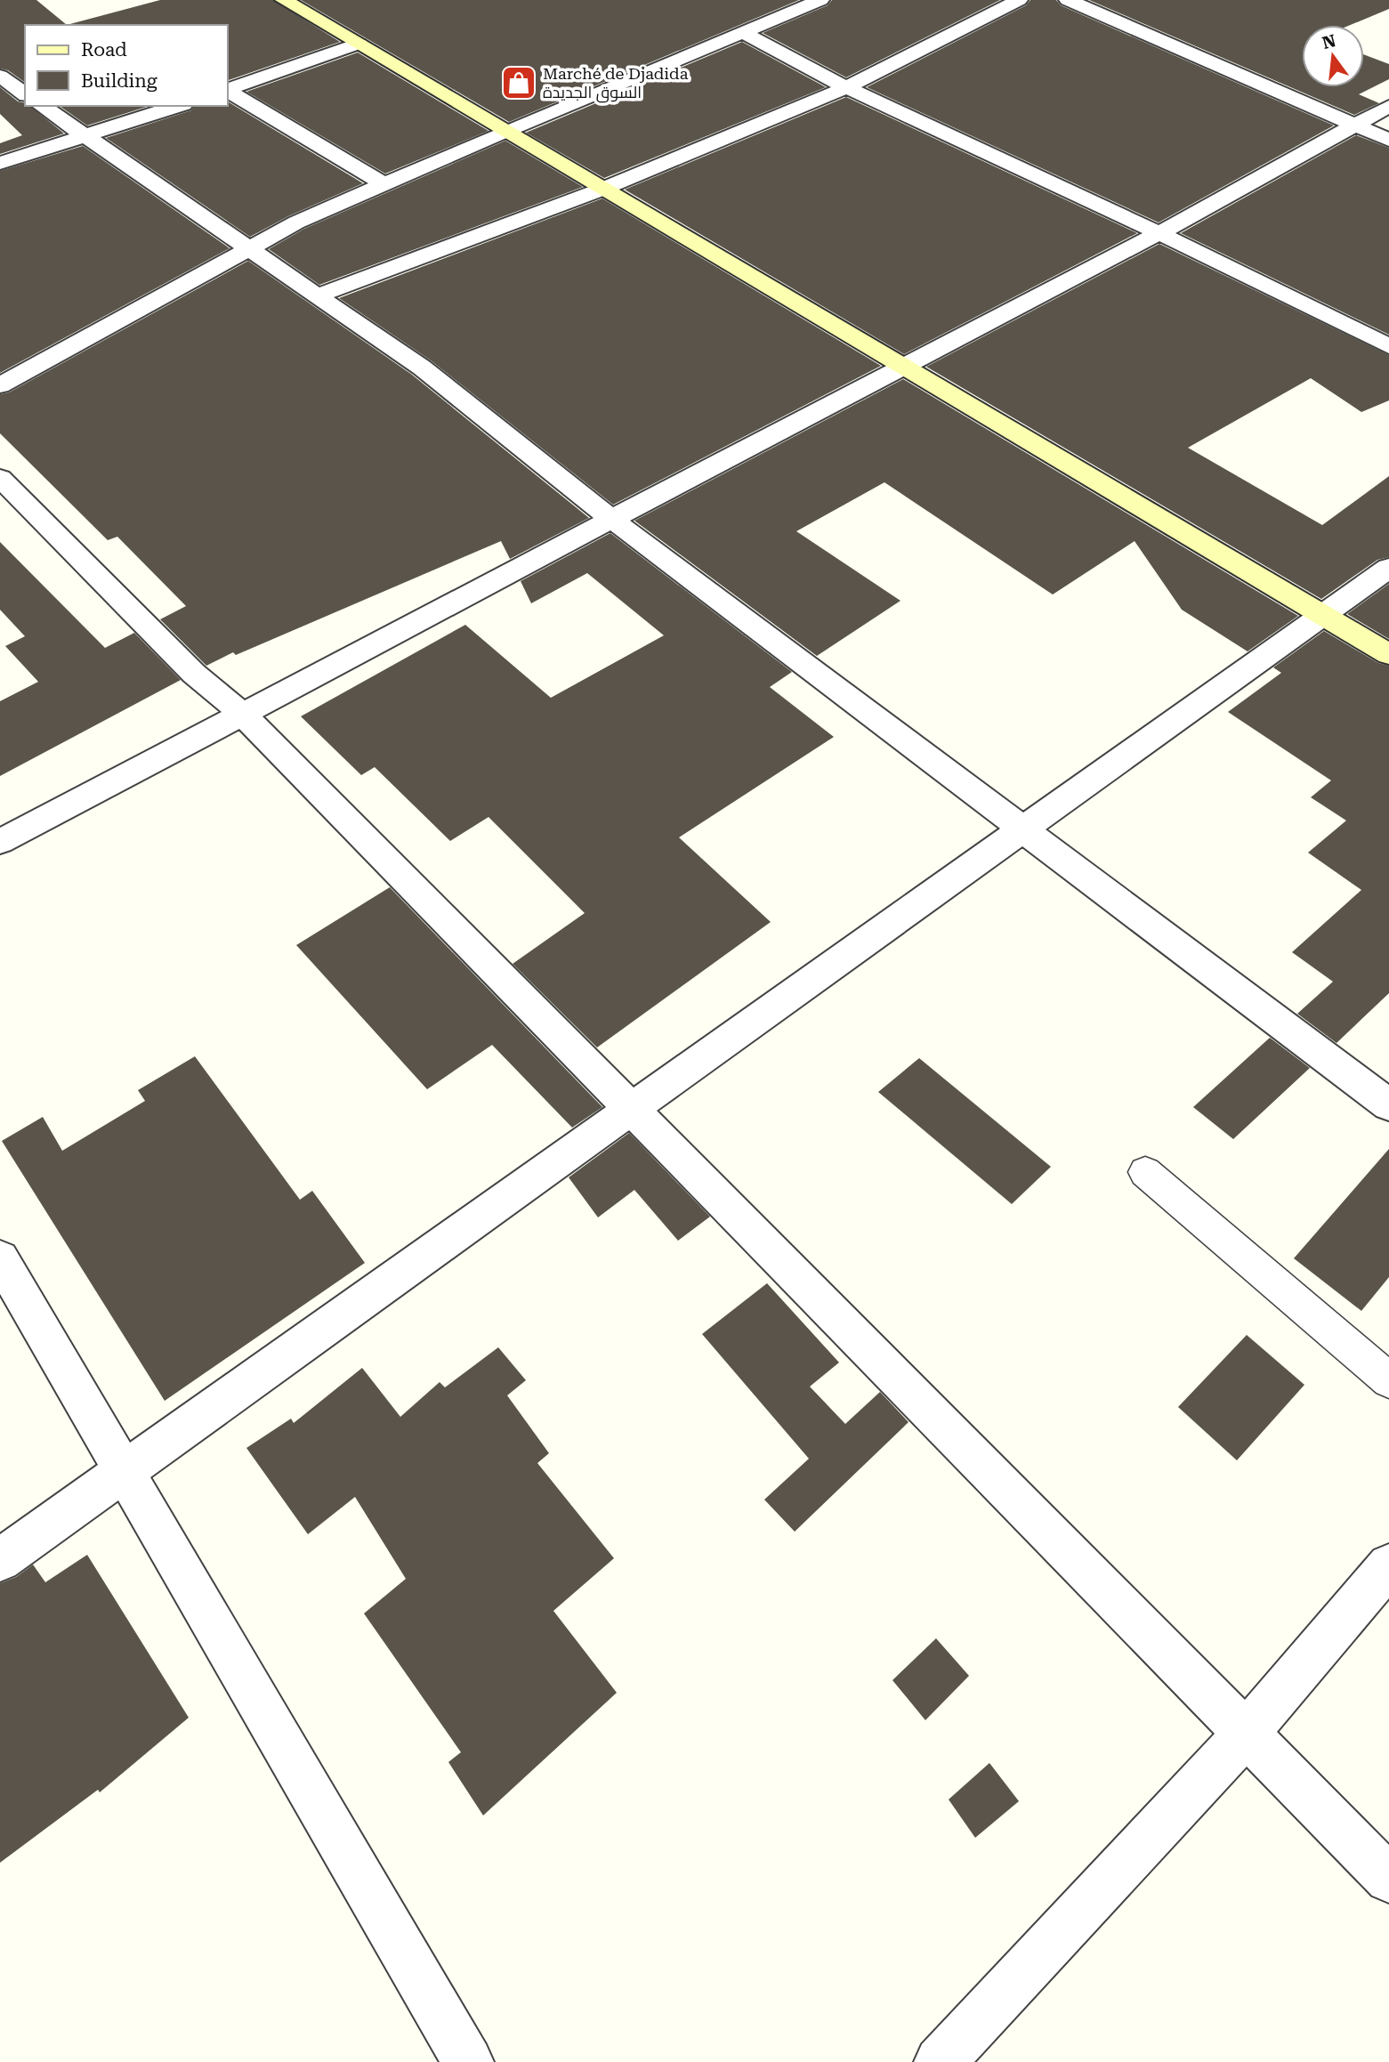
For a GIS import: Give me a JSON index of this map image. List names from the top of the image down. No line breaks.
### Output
{"places":{"shop":["Marché de Djadida السوق الجديدة"]},"legend":["Road","Building"],"north":"top"}
